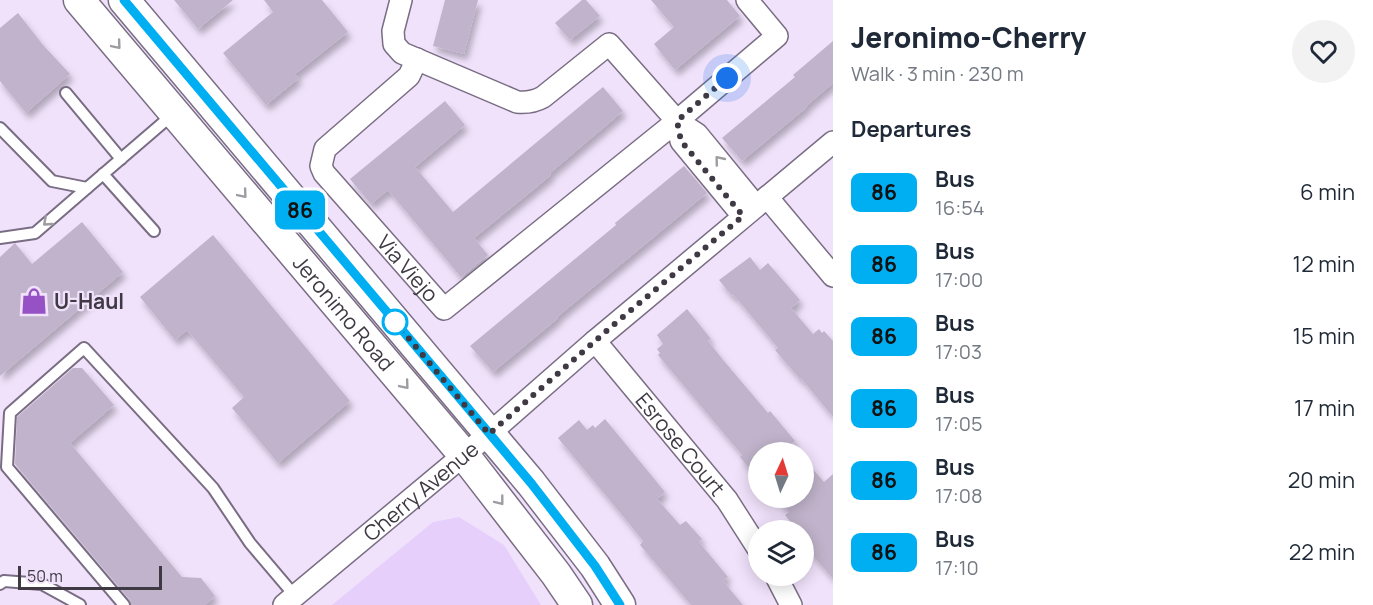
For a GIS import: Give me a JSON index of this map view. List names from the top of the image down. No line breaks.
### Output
{"streets":{"main road":["Jeronimo Road"],"street":["Via Viejo","Esrose Court","Cherry Avenue"]},"crossings":[["Jeronimo Road","Cherry Avenue"],["Esrose Court","Cherry Avenue"]],"places":{"shop":["U-Haul"]},"lines":["bus line 86"],"scale_bar":"50 m","north":"top","page":{"on_map":"86","heading":[["Jeronimo-Cherry","Walk · 3 min · 230 m"],"Departures"],"list":[{"mark":"86","name":"Bus","note":"16:54","value":"6 min"},{"mark":"86","name":"Bus","note":"17:00","value":"12 min"},{"mark":"86","name":"Bus","note":"17:03","value":"15 min"},{"mark":"86","name":"Bus","note":"17:05","value":"17 min"},{"mark":"86","name":"Bus","note":"17:08","value":"20 min"},{"mark":"86","name":"Bus","note":"17:10","value":"22 min"}],"scale":"50 m"}}
